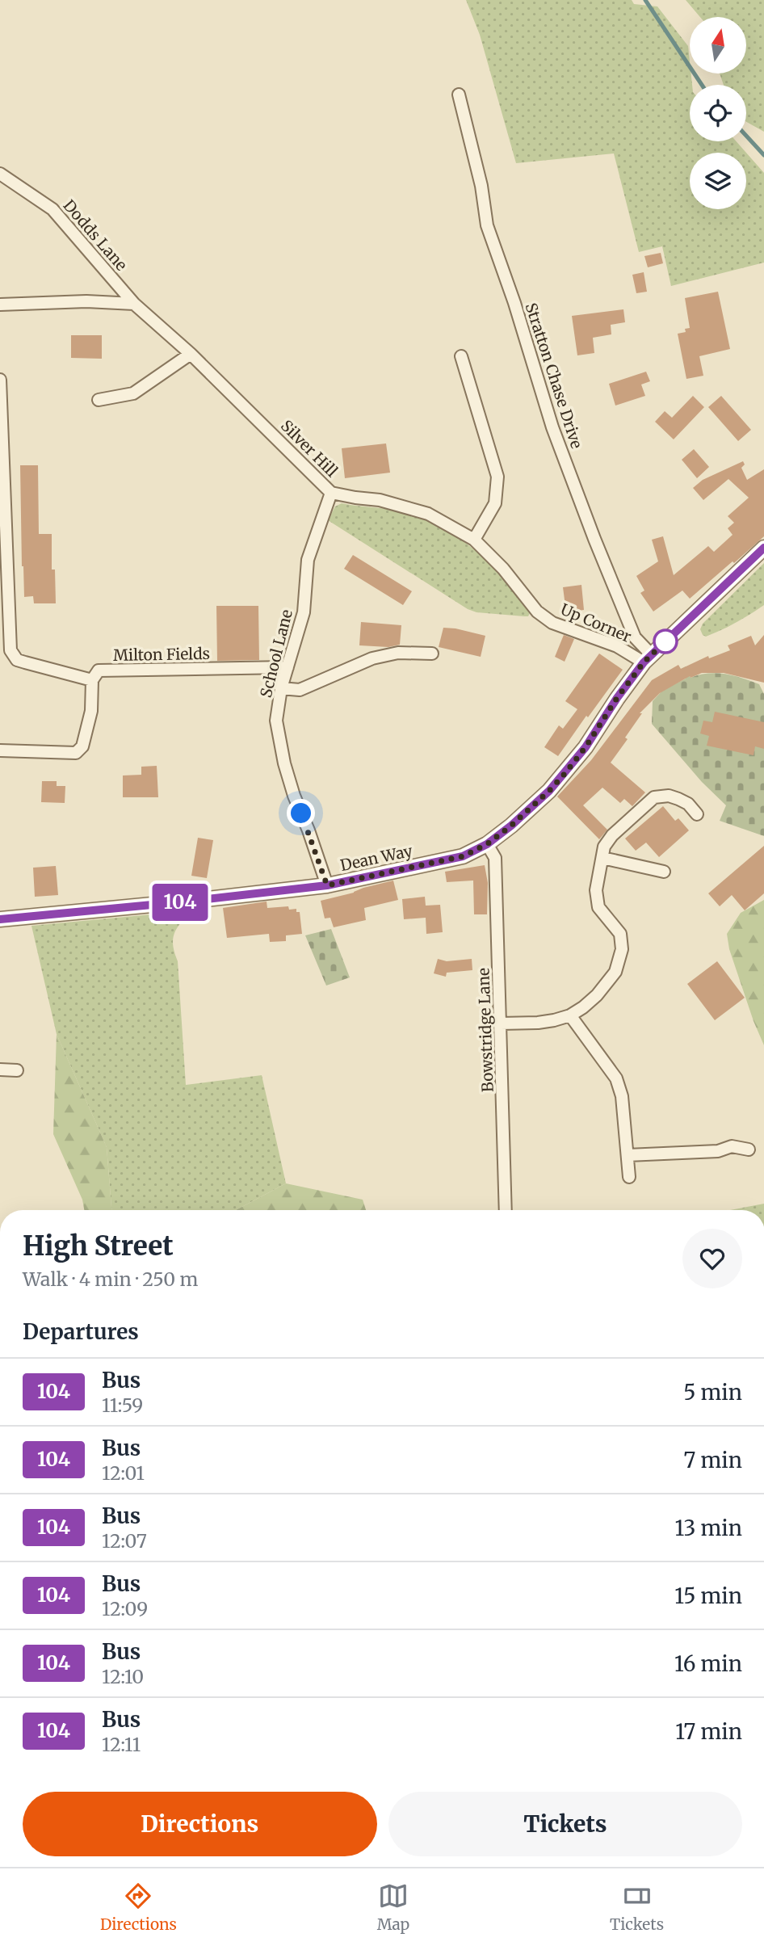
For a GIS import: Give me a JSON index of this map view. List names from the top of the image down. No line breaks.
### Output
{"streets":{"street":["Dodds Lane","Stratton Chase Drive","Silver Hill","Up Corner","School Lane","Milton Fields","Dean Way","Bowstridge Lane"]},"crossings":[["Dodds Lane","Silver Hill"],["Stratton Chase Drive","Up Corner"],["Stratton Chase Drive","Dean Way"],["Silver Hill","Up Corner"],["Silver Hill","School Lane"],["Up Corner","Dean Way"],["School Lane","Milton Fields"],["School Lane","Dean Way"],["Dean Way","Bowstridge Lane"]],"lines":["bus line 104"],"north":"top","page":{"on_map":"104","heading":[["High Street","Walk · 4 min · 250 m"],"Departures"],"list":[{"mark":"104","name":"Bus","note":"11:59","value":"5 min"},{"mark":"104","name":"Bus","note":"12:01","value":"7 min"},{"mark":"104","name":"Bus","note":"12:07","value":"13 min"},{"mark":"104","name":"Bus","note":"12:09","value":"15 min"},{"mark":"104","name":"Bus","note":"12:10","value":"16 min"},{"mark":"104","name":"Bus","note":"12:11","value":"17 min"}],"buttons":["Directions","Tickets"],"tabs":["Directions","Map","Tickets"]}}
